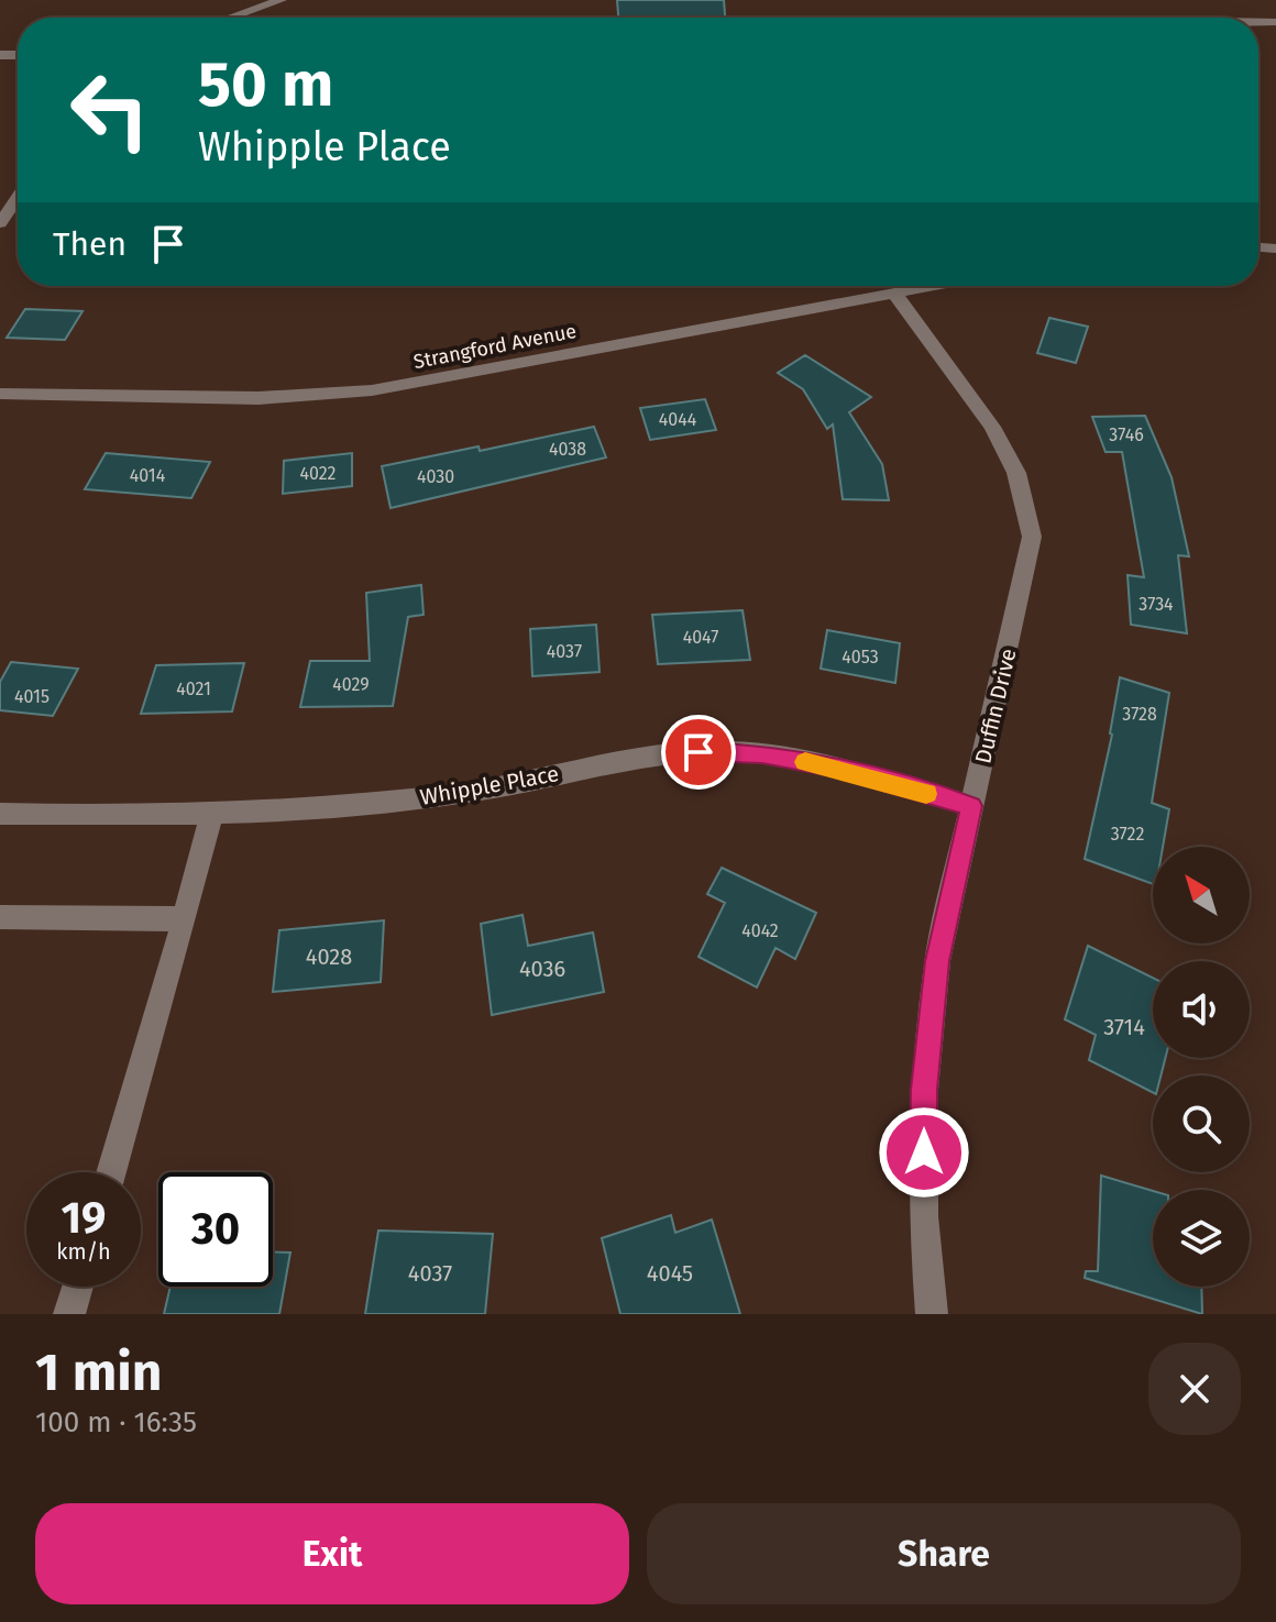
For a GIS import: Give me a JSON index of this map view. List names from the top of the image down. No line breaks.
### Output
{"streets":{"street":["Strangford Avenue","Duffin Drive","Whipple Place"]},"crossings":[["Strangford Avenue","Duffin Drive"],["Duffin Drive","Whipple Place"]],"house_numbers":["4044","3746","4038","4022","4014","4030","3734","4047","4037","4053","4029","4021","4015","3728","3722","4042","4028","4036","3714","4037","4045"],"north":"top left","page":{"turn":["50 m","Whipple Place"],"then":"Then","speed":"19 km/h","limit":"30","heading":["1 min","100 m · 16:35"],"buttons":["Exit","Share"]}}
